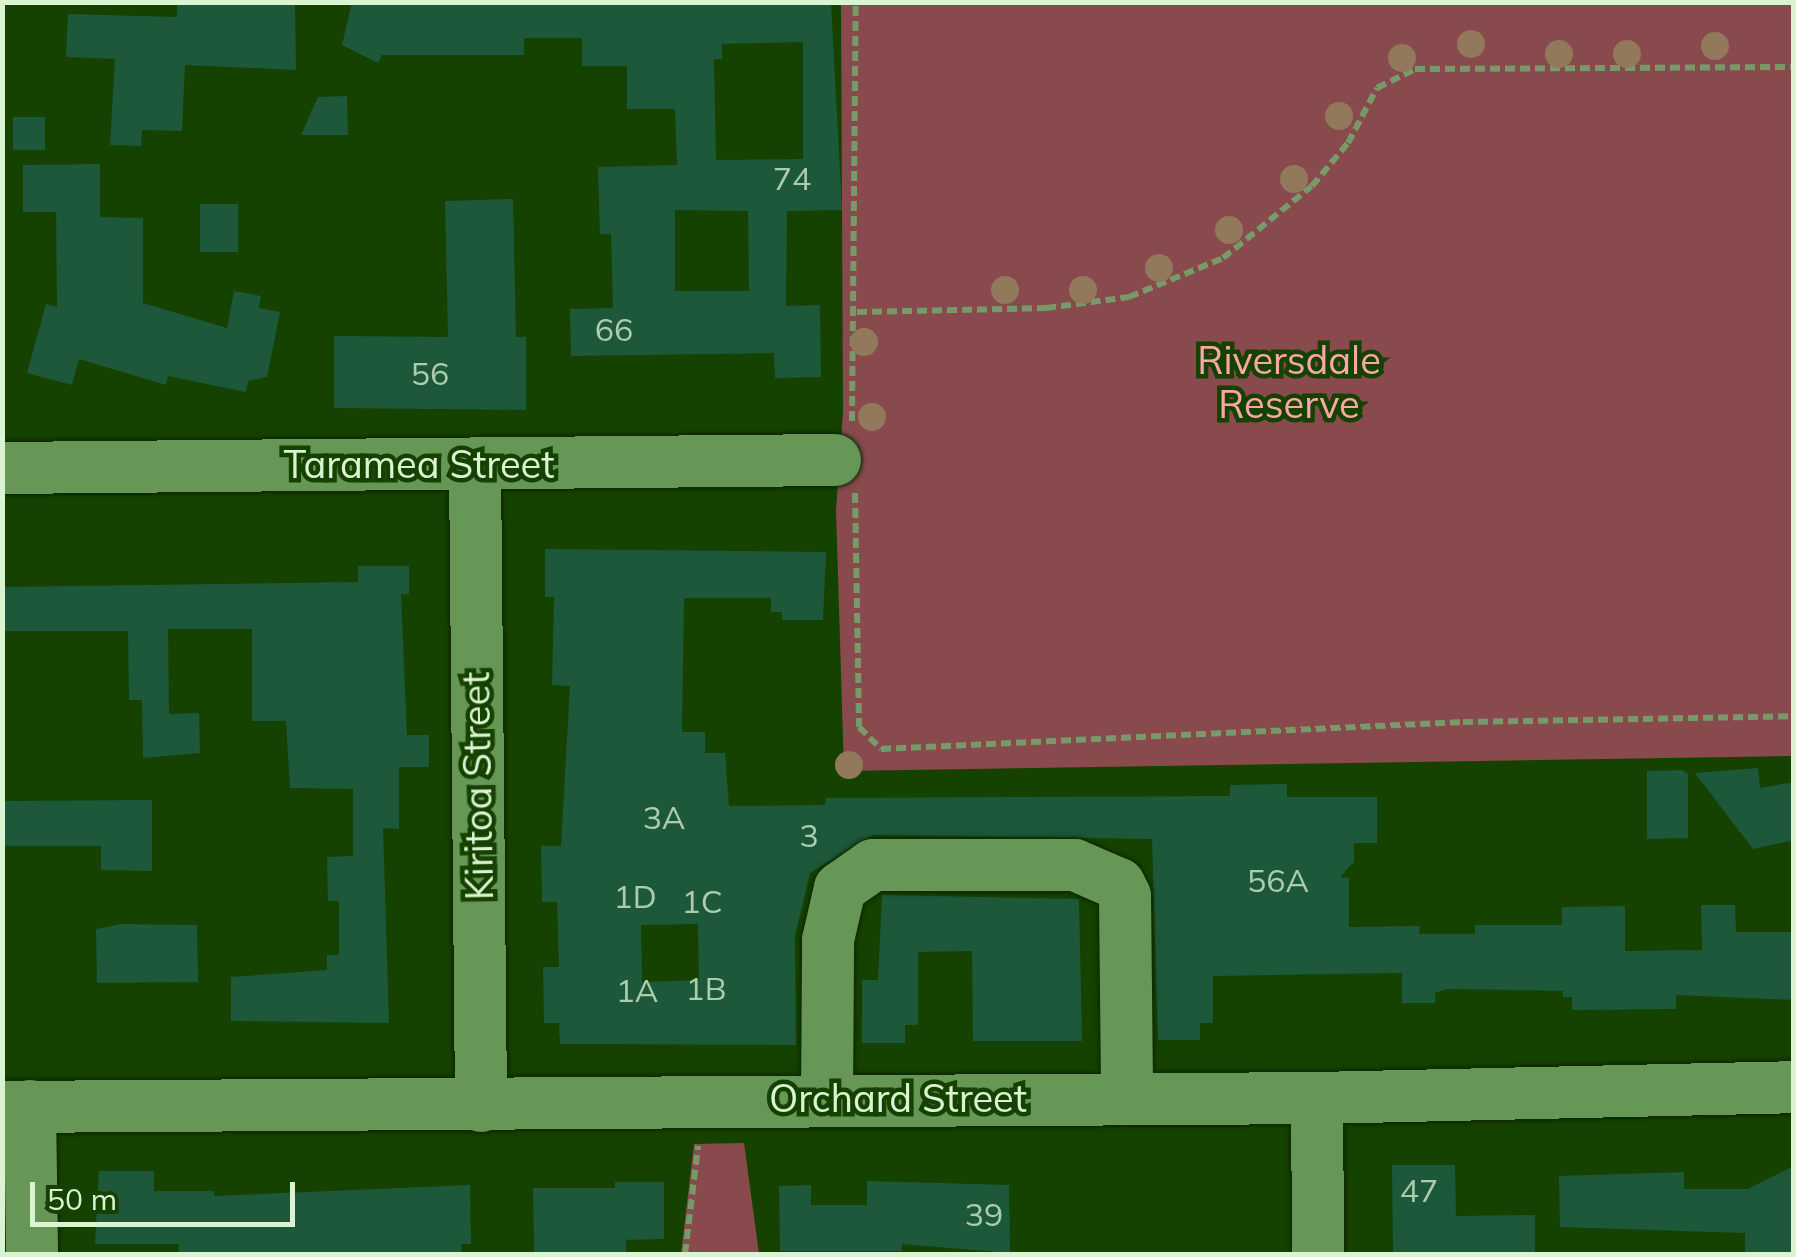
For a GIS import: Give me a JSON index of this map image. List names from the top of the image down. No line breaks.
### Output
{"streets":{"street":["Taramea Street","Kiritoa Street","Orchard Street"]},"crossings":[["Taramea Street","Kiritoa Street"],["Kiritoa Street","Orchard Street"]],"parks":["Riversdale Reserve"],"house_numbers":["74","66","56","3A","3","56A","1D","1C","1B","1A","47","39"],"scale_bar":"50 m"}
